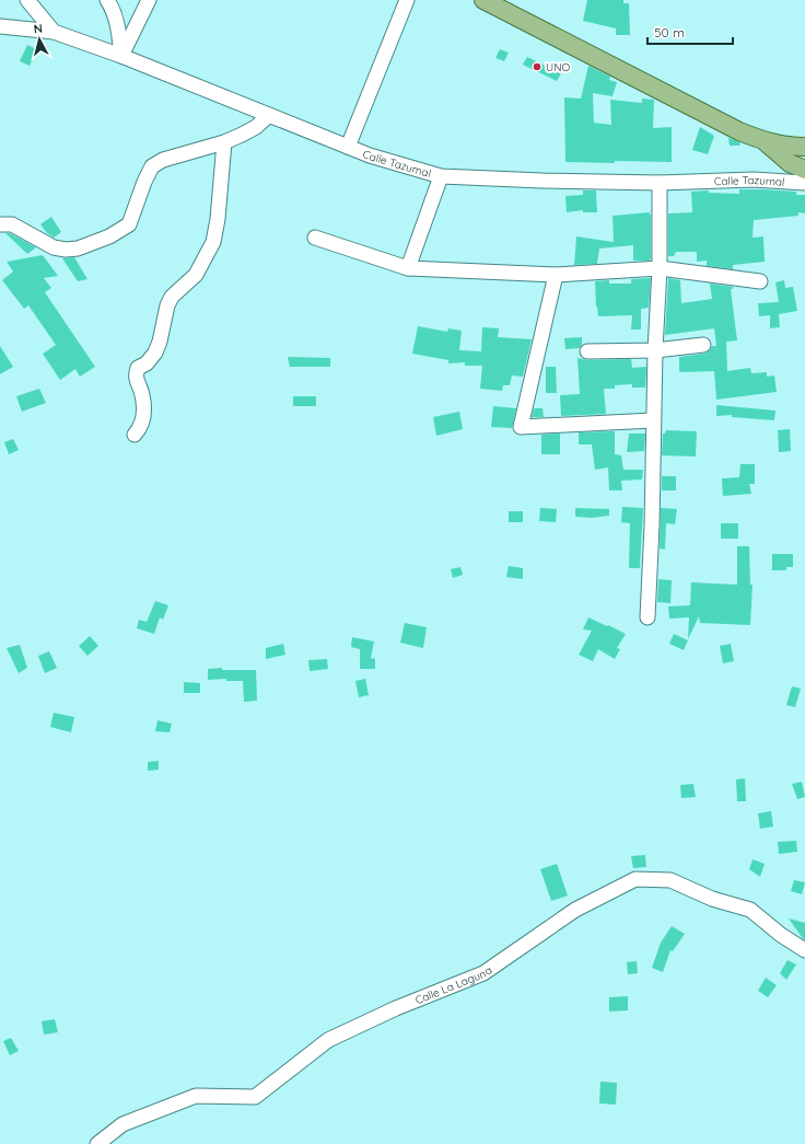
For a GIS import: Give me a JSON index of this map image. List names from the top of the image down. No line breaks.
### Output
{"streets":{"street":["Calle Tazumal","Calle La Laguna"]},"places":["UNO"],"scale_bar":"50 m","north":"top"}
